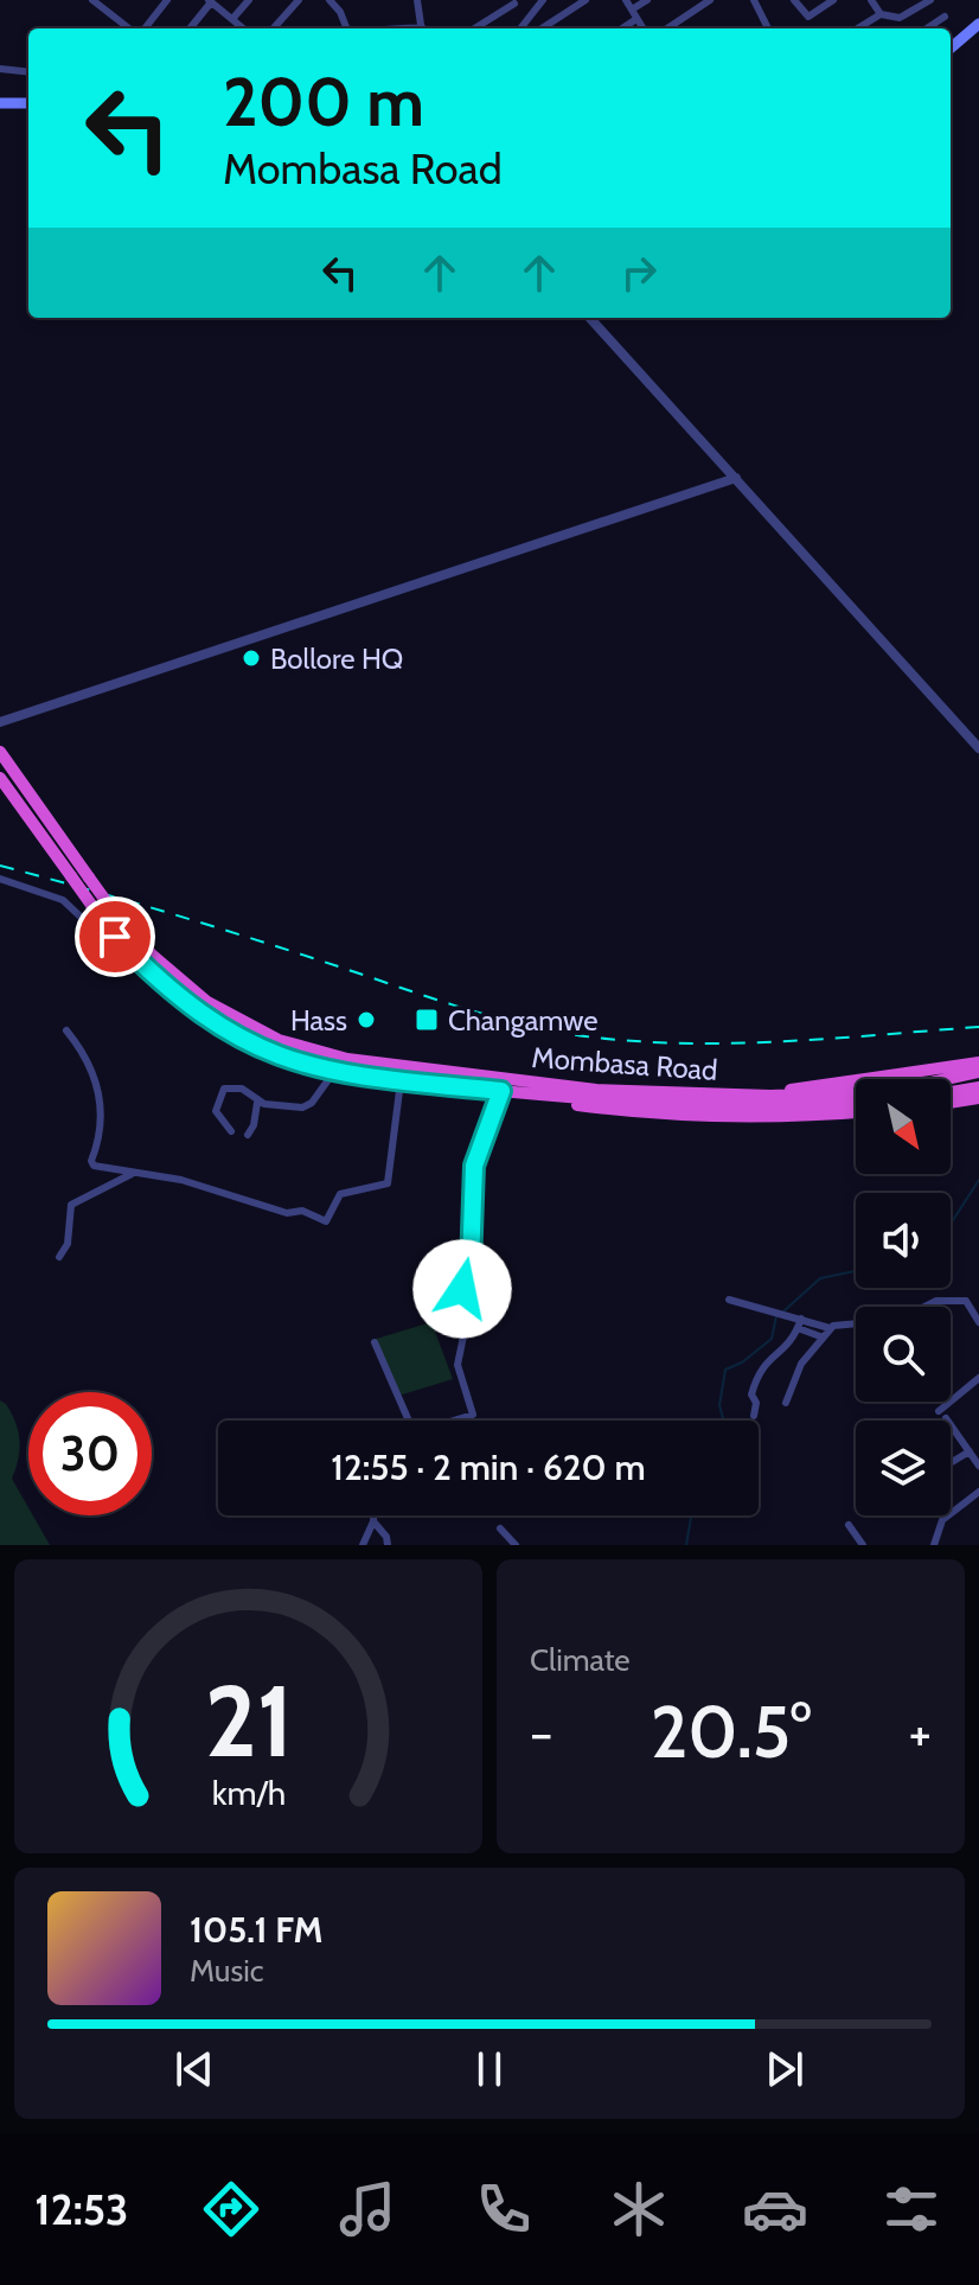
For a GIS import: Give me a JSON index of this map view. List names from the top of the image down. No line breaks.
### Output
{"streets":{"highway":["Mombasa Road"]},"places":{"other":["Bollore HQ","Hass"],"transit":["Changamwe"]},"north":"bottom right","page":{"turn":["200 m","Mombasa Road"],"limit":"30","trip":"12:55 · 2 min · 620 m","tile":"Climate","heat":["−","20.5°","+"],"song":["105.1 FM","Music"],"tabs":"12:53","gauge":["21","km/h"]}}
